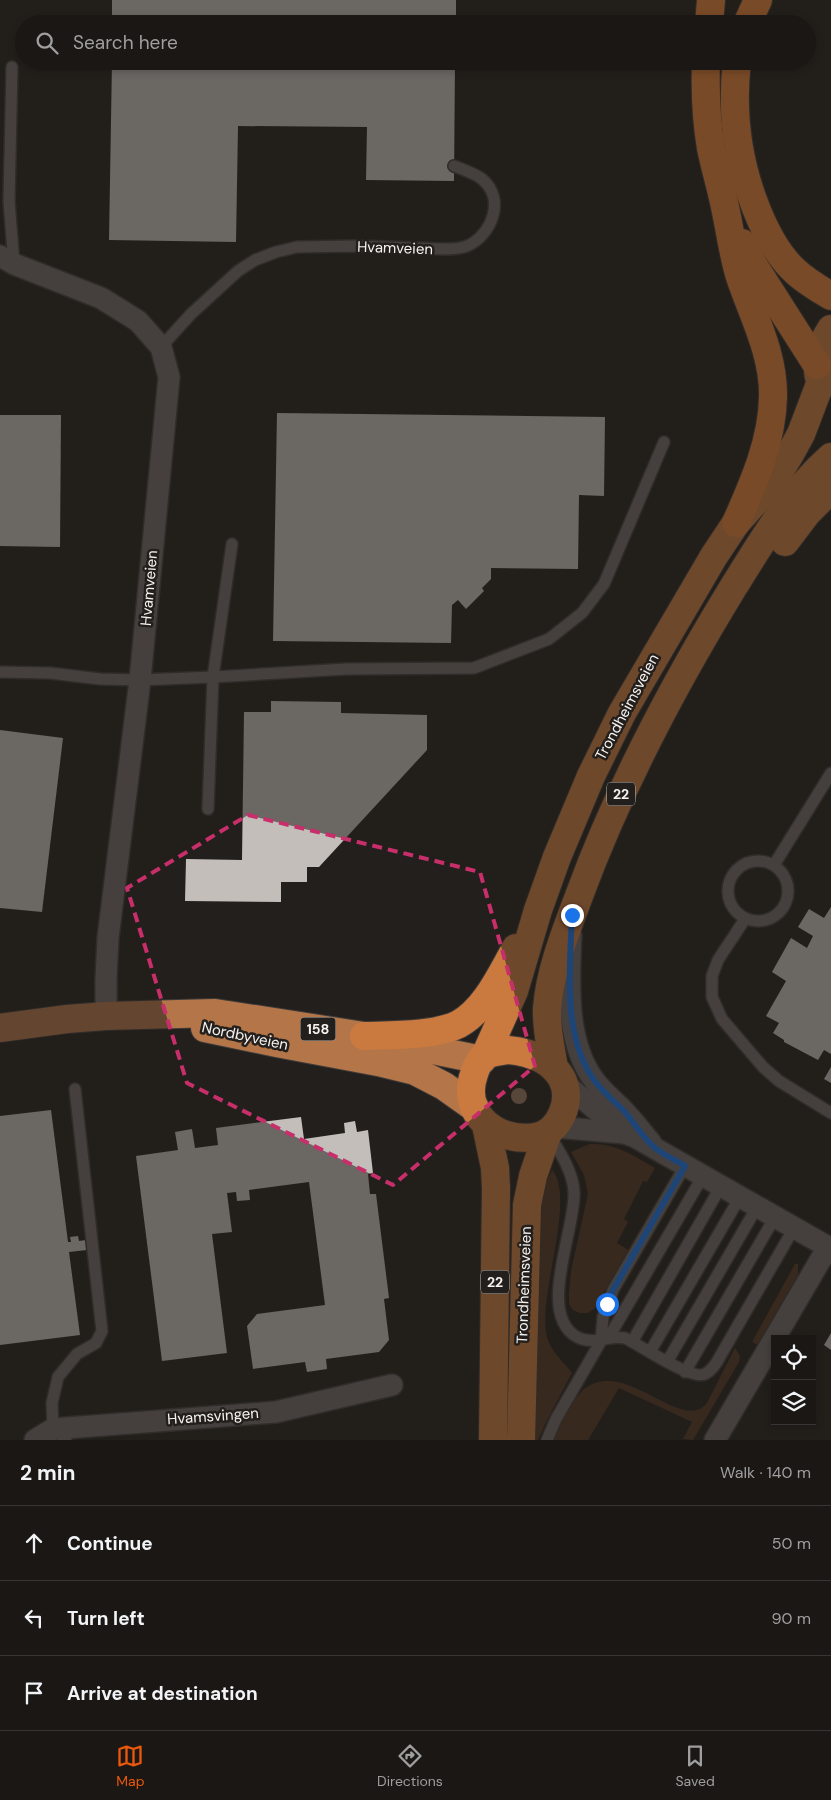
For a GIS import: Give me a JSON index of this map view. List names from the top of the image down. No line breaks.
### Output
{"streets":{"highway":["Trondheimsveien","22"],"main road":["158","Nordbyveien"],"street":["Hvamveien","Hvamsvingen"]},"crossings":[["Hvamveien","Nordbyveien"],["Trondheimsveien","22"],["Trondheimsveien","Nordbyveien"],["22","Nordbyveien"]],"page":{"search":"Search here","heading":["2 min","Walk · 140 m"],"list":[["Continue","50 m"],["Turn left","90 m"],"Arrive at destination"],"nav":["Map","Directions","Saved"]}}
